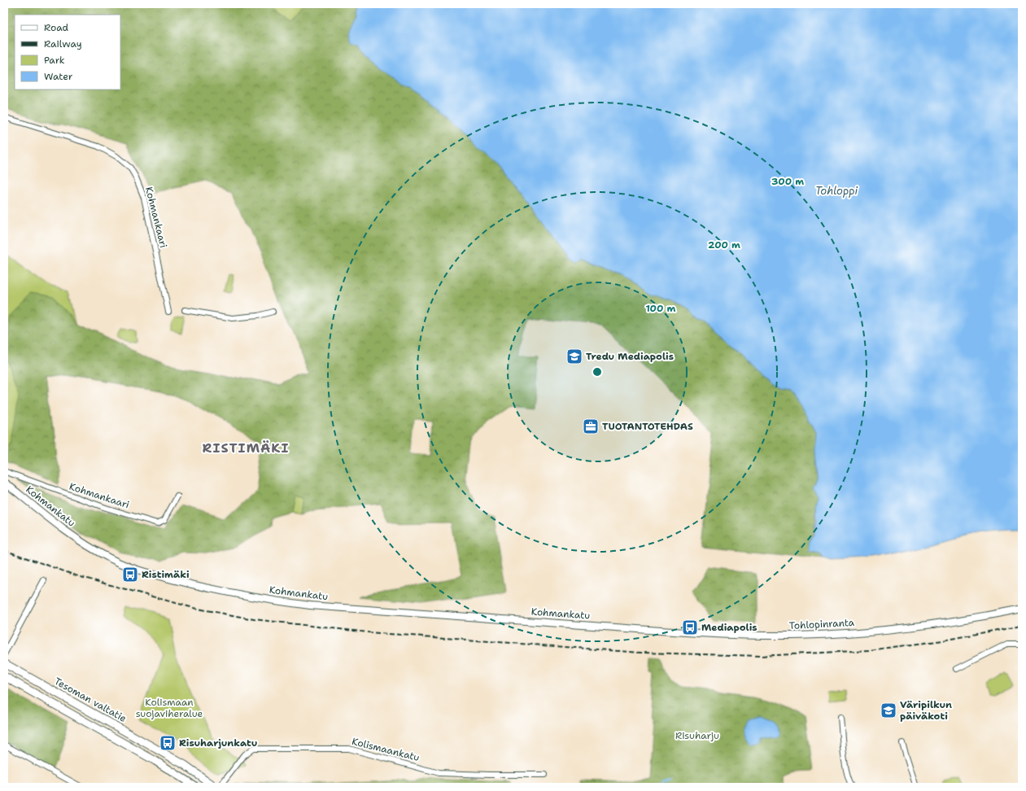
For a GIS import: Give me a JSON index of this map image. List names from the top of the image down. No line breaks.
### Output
{"streets":{"main road":["Tesoman valtatie"],"street":["Kohmankaari","Kohmankatu","Tohlopinranta","Kolismaankatu"]},"crossings":[["Kohmankatu","Tohlopinranta"]],"districts":["RISTIMÄKI"],"water":["Tohloppi"],"parks":["Kolismaan suojaviheralue","Risuharju"],"places":{"school or university":["Tredu Mediapolis","Väripilkun päiväkoti"],"office":["TUOTANTOTEHDAS"],"bus stop":["Ristimäki","Mediapolis","Risuharjunkatu"]},"legend":["Road","Railway","Park","Water"],"rings":["300 m","200 m","100 m"]}
